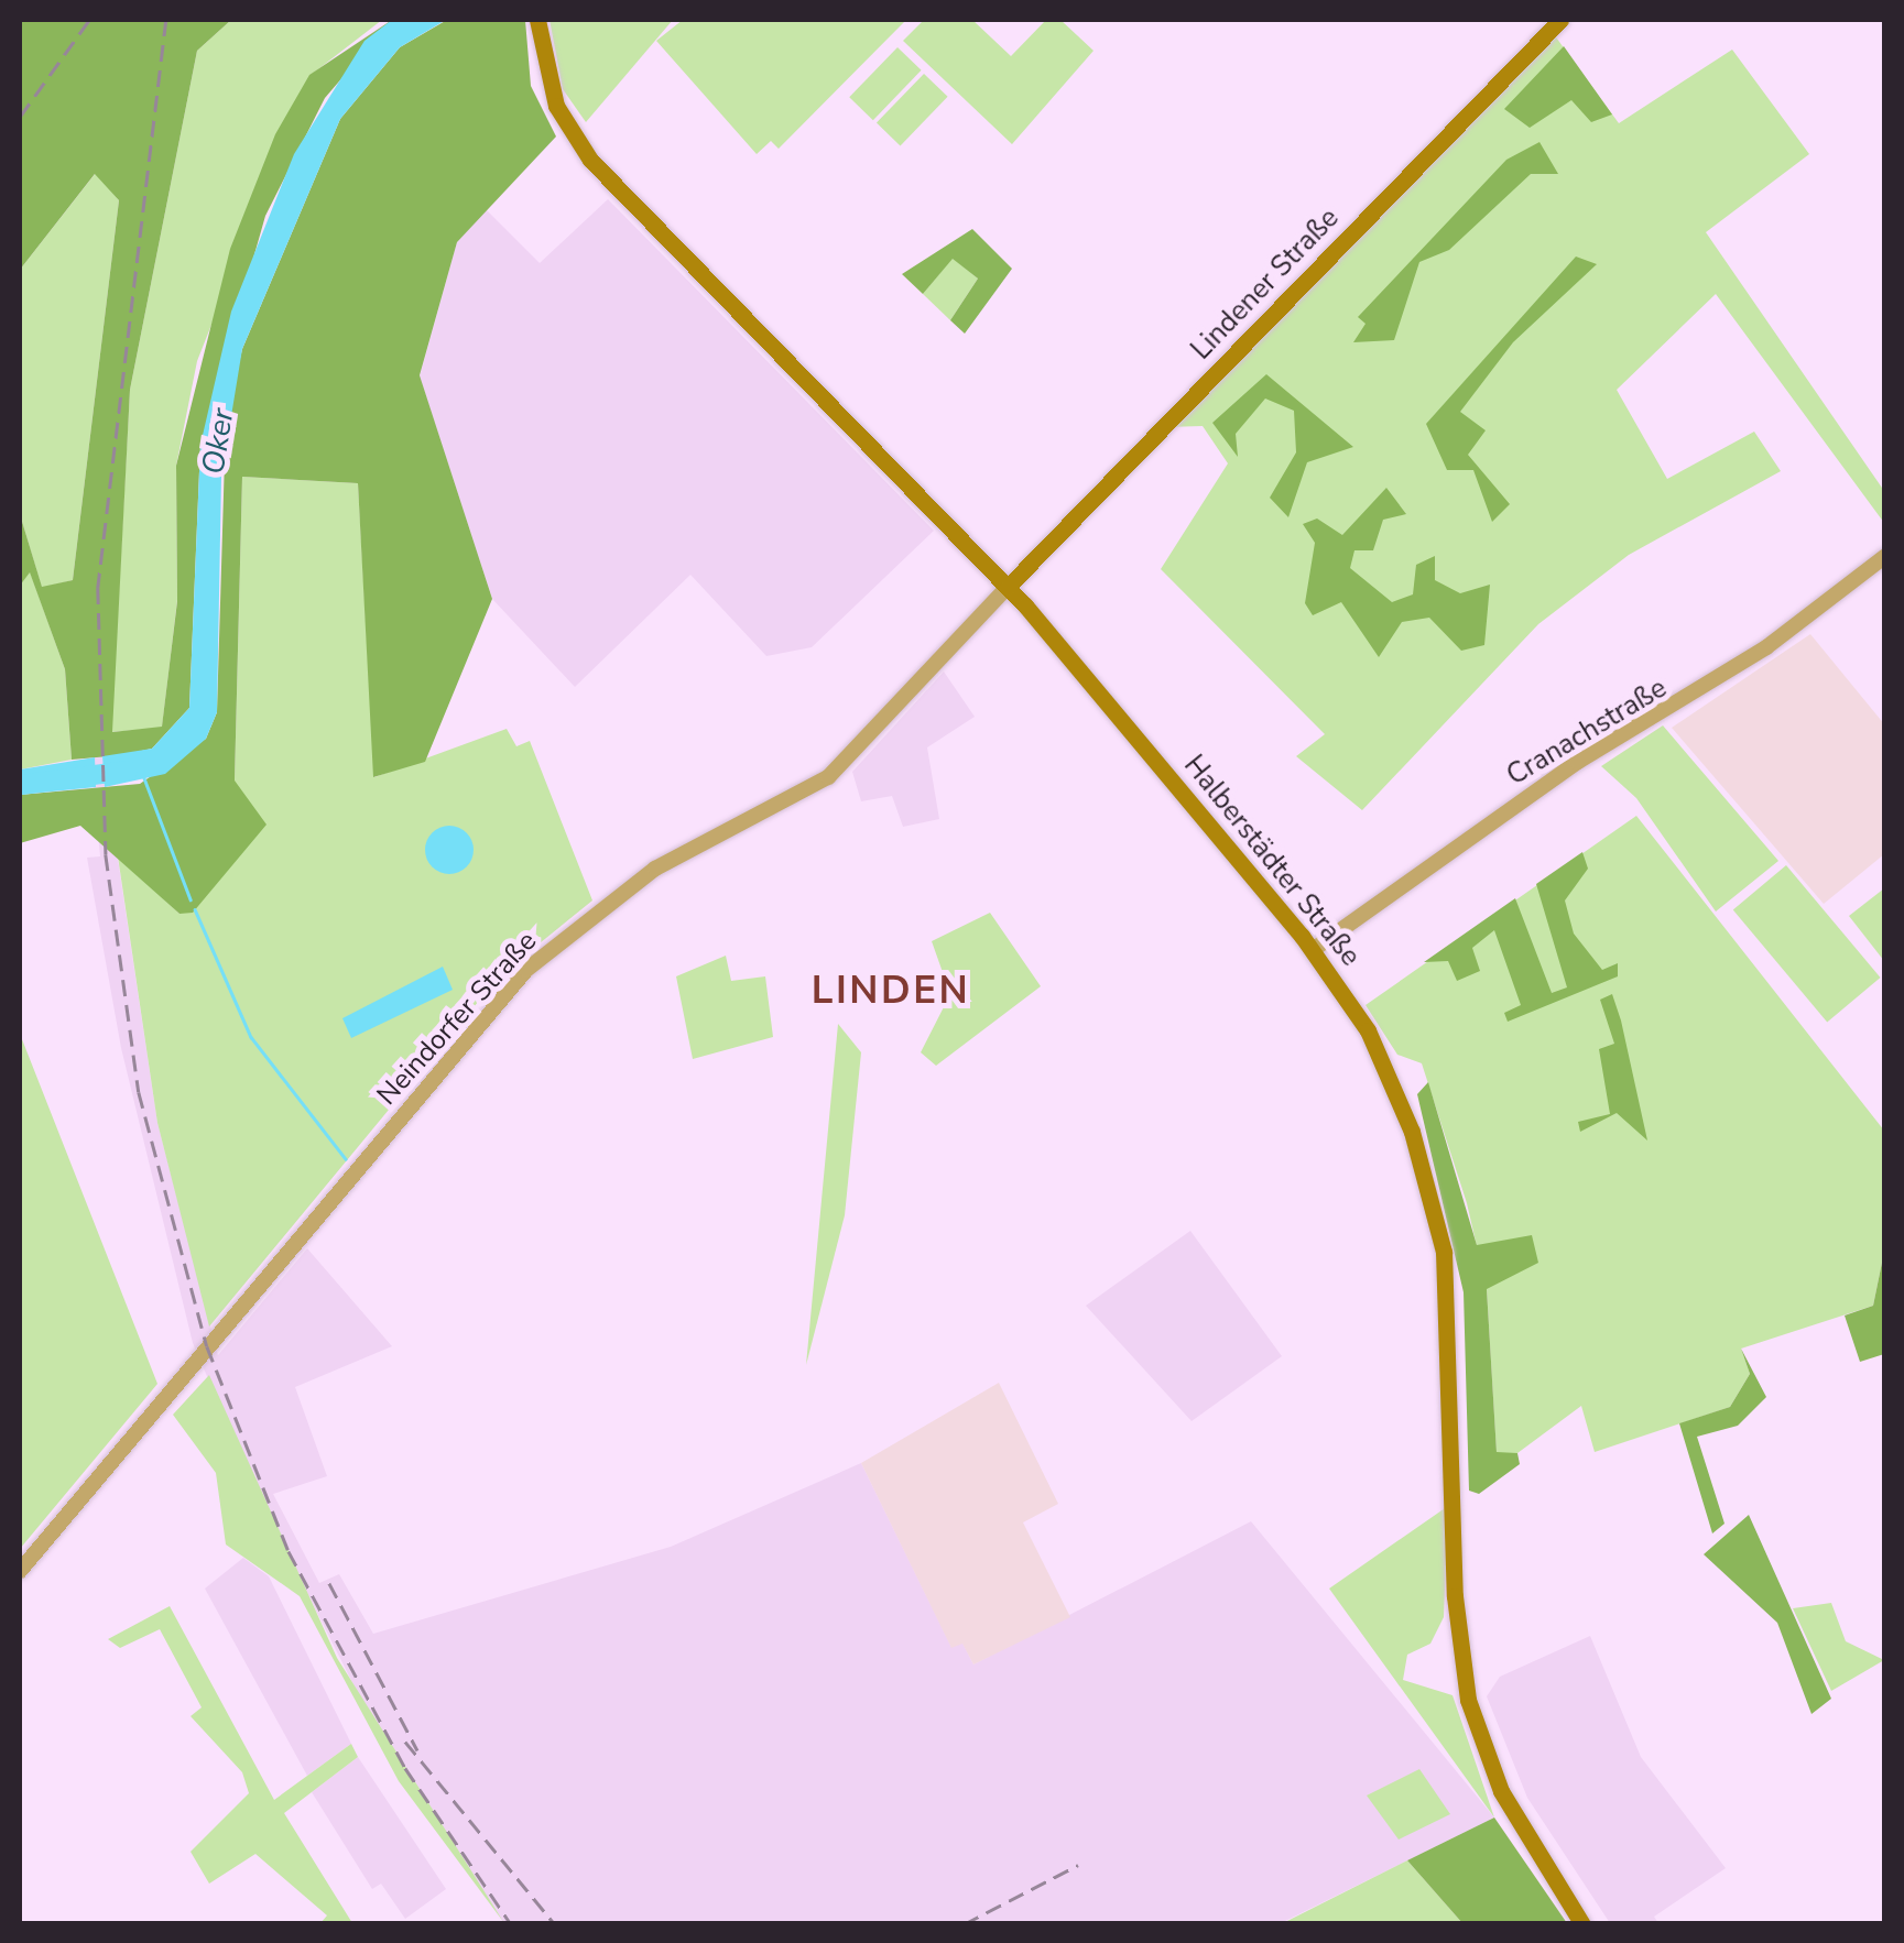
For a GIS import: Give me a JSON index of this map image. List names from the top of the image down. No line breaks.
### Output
{"streets":{"main road":["Lindener Straße","Halberstädter Straße"],"street":["Cranachstraße","Neindorfer Straße"]},"crossings":[["Lindener Straße","Halberstädter Straße"],["Lindener Straße","Neindorfer Straße"],["Cranachstraße","Halberstädter Straße"],["Halberstädter Straße","Neindorfer Straße"]],"districts":["LINDEN"],"water":["Oker"]}
